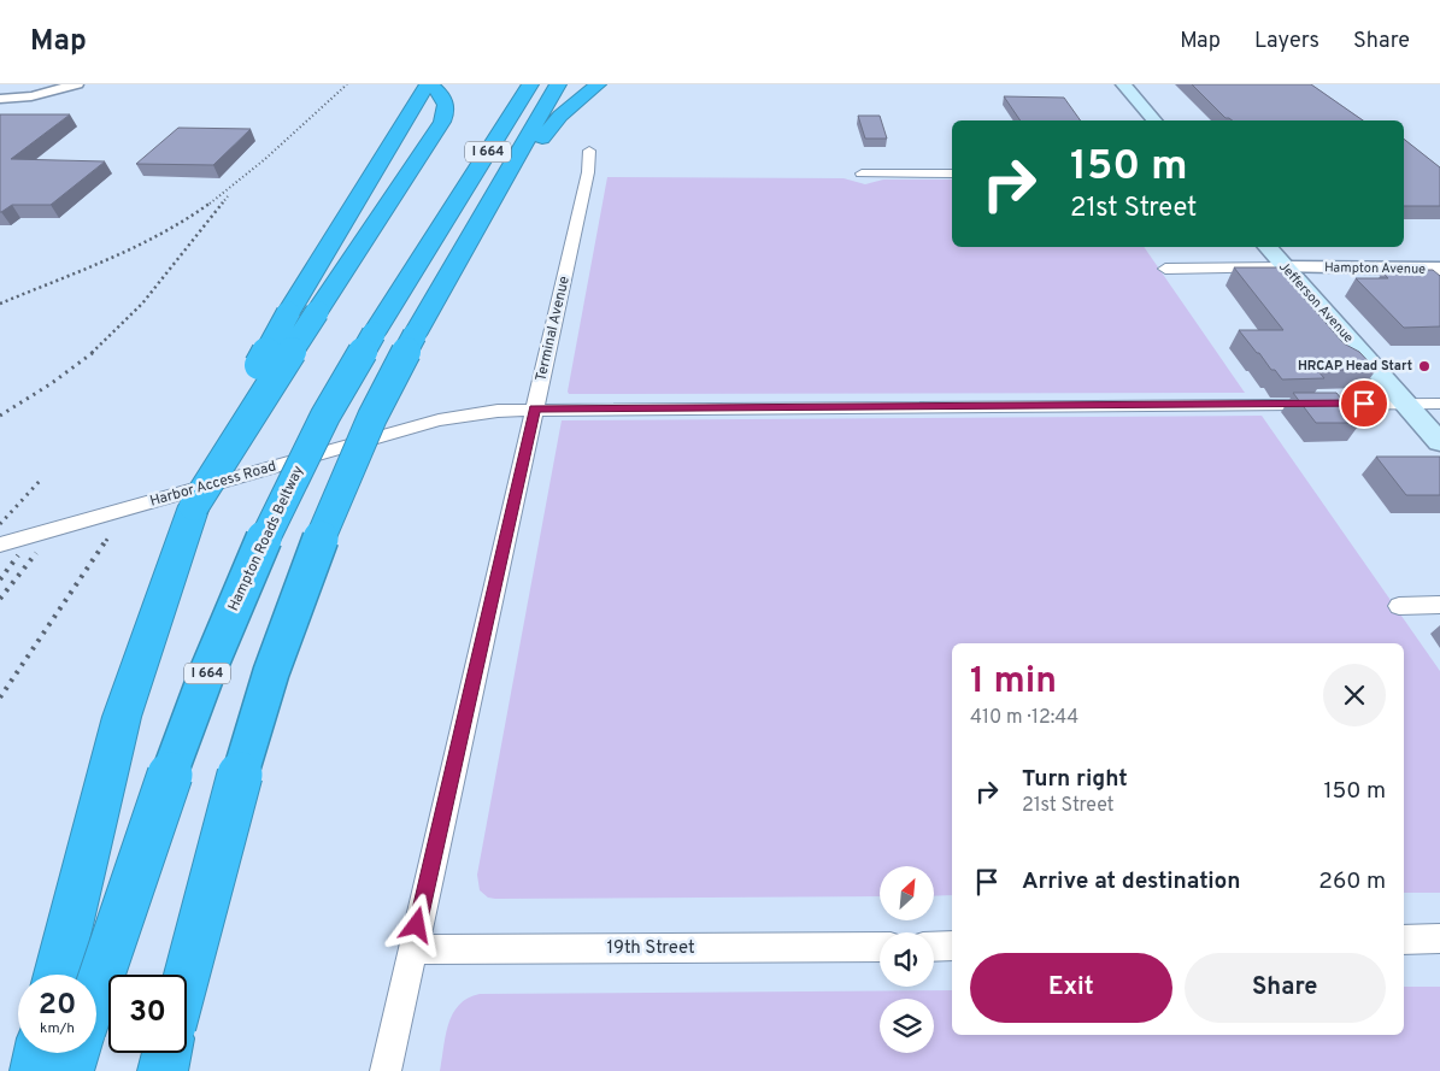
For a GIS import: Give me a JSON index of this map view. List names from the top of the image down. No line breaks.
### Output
{"streets":{"highway":["I 664","Hampton Roads Beltway"],"main road":["Jefferson Avenue"],"street":["Hampton Avenue","Terminal Avenue","Harbor Access Road","19th Street"]},"crossings":[["Hampton Avenue","Jefferson Avenue"],["Jefferson Avenue","Harbor Access Road"],["Terminal Avenue","Harbor Access Road"],["Terminal Avenue","19th Street"]],"places":["HRCAP Head Start"],"north":"top right","page":{"header":"Map","nav":["Map","Layers","Share"],"turn":["150 m","21st Street"],"heading":["1 min","410 m · 12:44"],"list":[{"name":"Turn right","note":"21st Street","value":"150 m"},{"name":"Arrive at destination","value":"260 m"}],"buttons":["Exit","Share"],"speed":"20 km/h","limit":"30"}}
